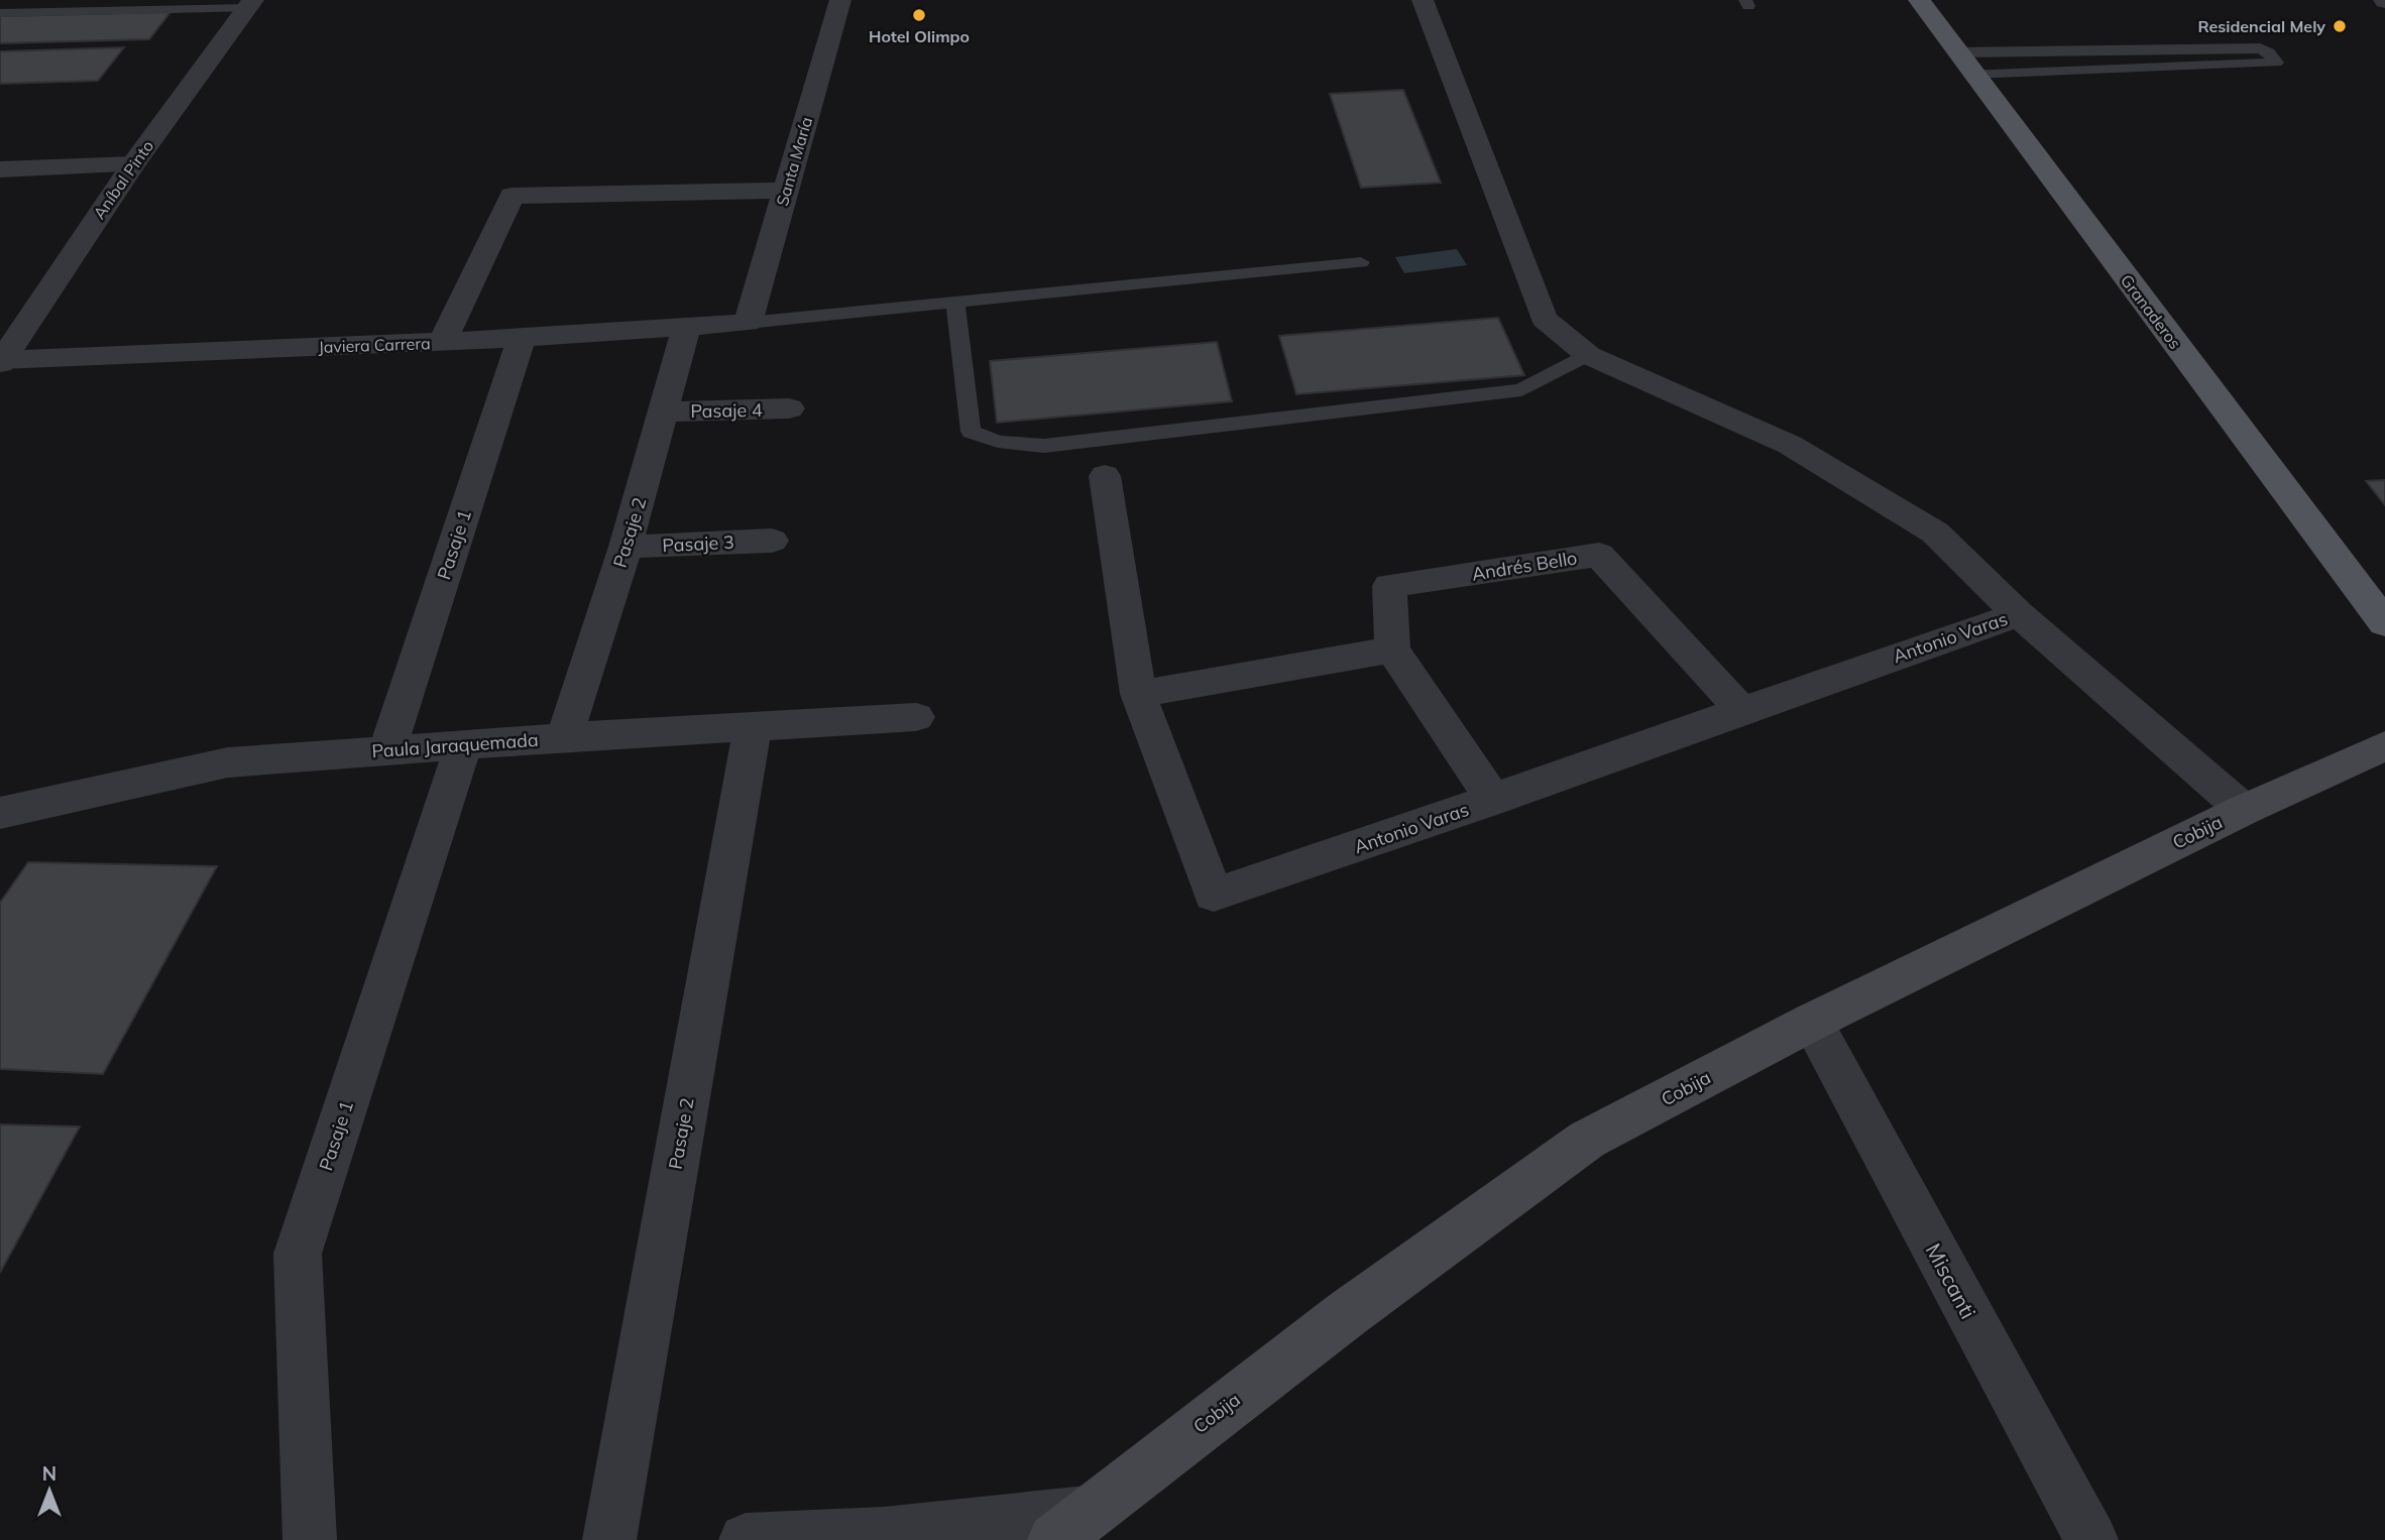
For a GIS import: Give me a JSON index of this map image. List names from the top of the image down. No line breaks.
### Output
{"streets":{"main road":["Granaderos","Cobija"],"street":["Santa María","Aníbal Pinto","Javiera Carrera","Pasaje 4","Pasaje 2","Pasaje 3","Pasaje 1","Andrés Bello","Antonio Varas","Paula Jaraquemada","Miscanti"]},"crossings":[["Santa María","Javiera Carrera"],["Aníbal Pinto","Javiera Carrera"],["Javiera Carrera","Pasaje 2"],["Javiera Carrera","Pasaje 1"],["Pasaje 4","Pasaje 2"],["Pasaje 2","Pasaje 3"],["Pasaje 2","Paula Jaraquemada"],["Pasaje 1","Paula Jaraquemada"],["Andrés Bello","Antonio Varas"],["Cobija","Miscanti"]],"places":["Hotel Olimpo","Residencial Mely"],"north":"top"}
